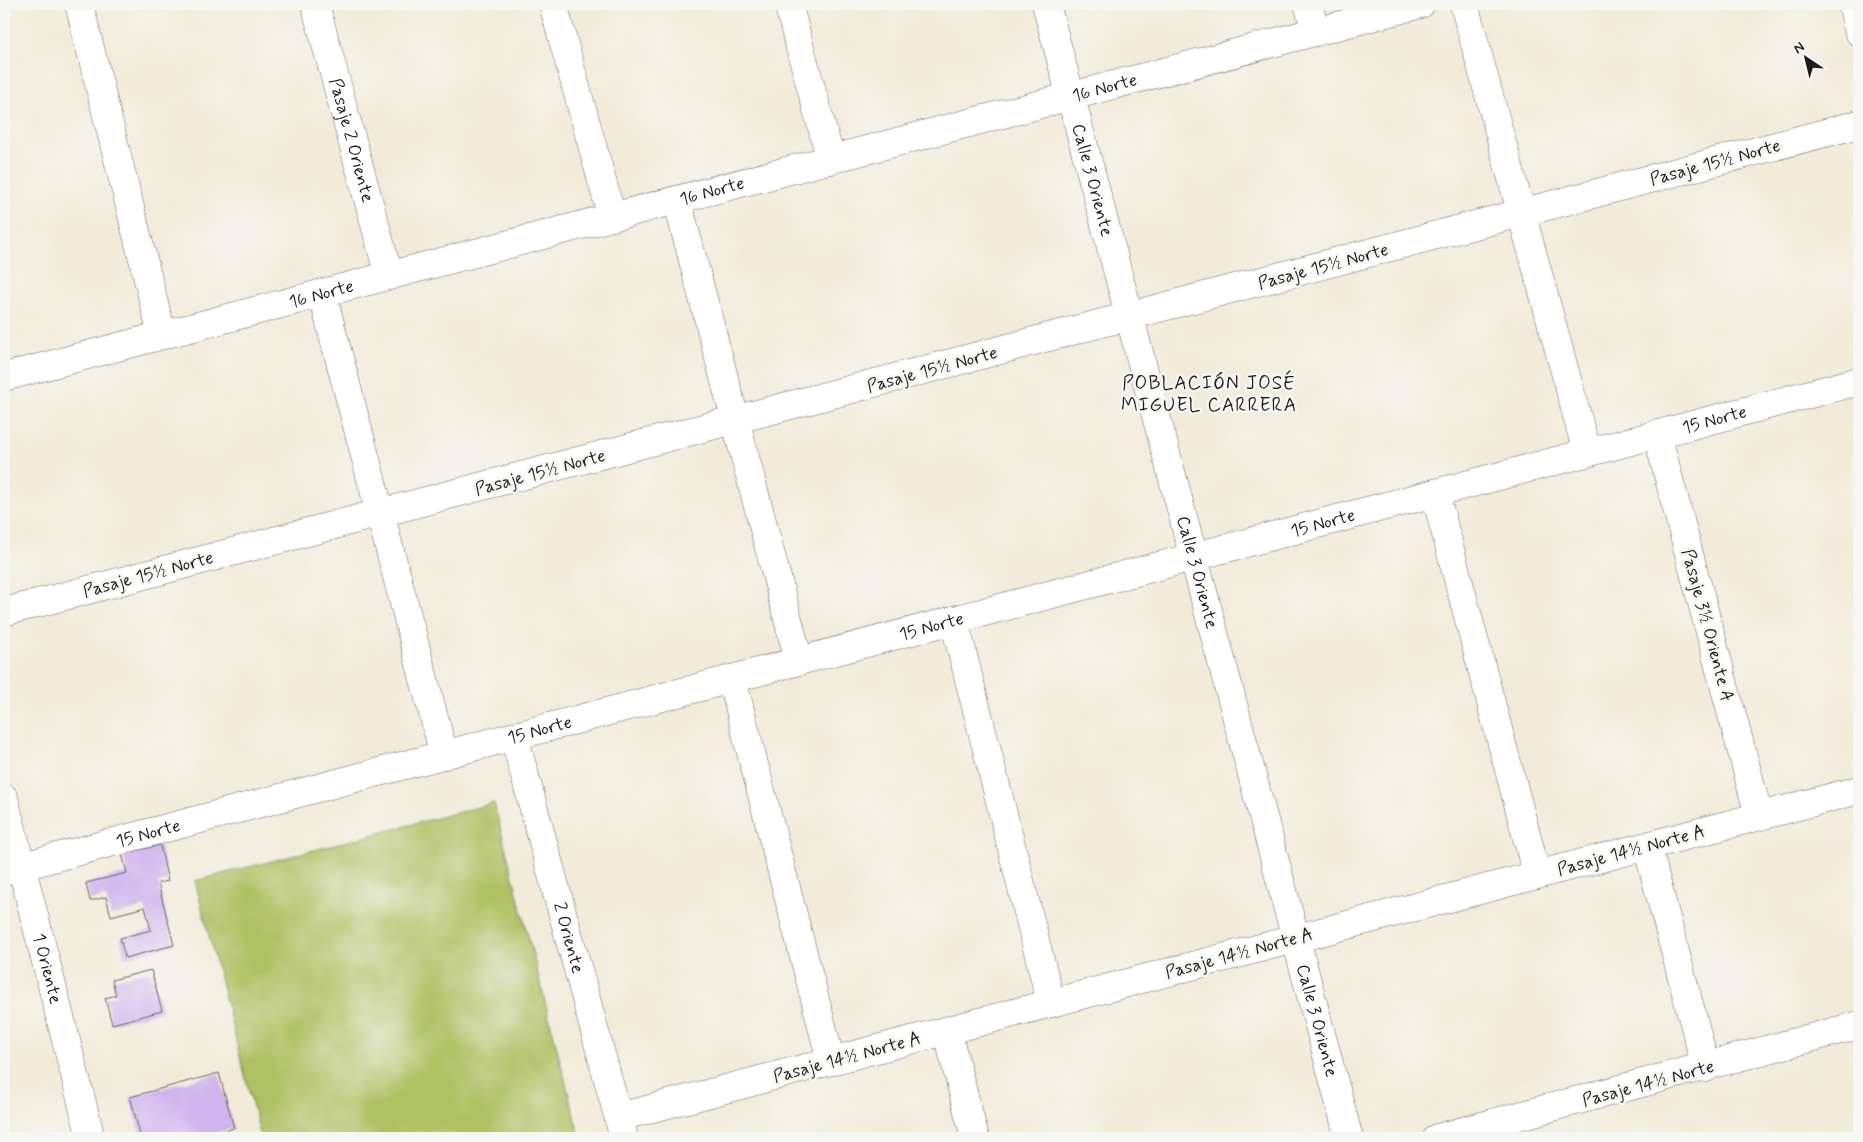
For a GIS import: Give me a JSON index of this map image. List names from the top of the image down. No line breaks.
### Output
{"streets":{"street":["16 Norte","Pasaje 2 Oriente","Pasaje 15½ Norte","Calle 3 Oriente","15 Norte","Pasaje 3½ Oriente A","Pasaje 14½ Norte A","2 Oriente","1 Oriente","Pasaje 14½ Norte"]},"crossings":[["16 Norte","Pasaje 2 Oriente"],["16 Norte","Calle 3 Oriente"],["Pasaje 15½ Norte","Calle 3 Oriente"],["Calle 3 Oriente","15 Norte"],["Calle 3 Oriente","Pasaje 14½ Norte A"],["15 Norte","Pasaje 3½ Oriente A"],["15 Norte","2 Oriente"],["15 Norte","1 Oriente"],["Pasaje 3½ Oriente A","Pasaje 14½ Norte A"],["Pasaje 14½ Norte A","2 Oriente"]],"districts":["POBLACIÓN JOSÉ MIGUEL CARRERA"],"north":"top left"}
